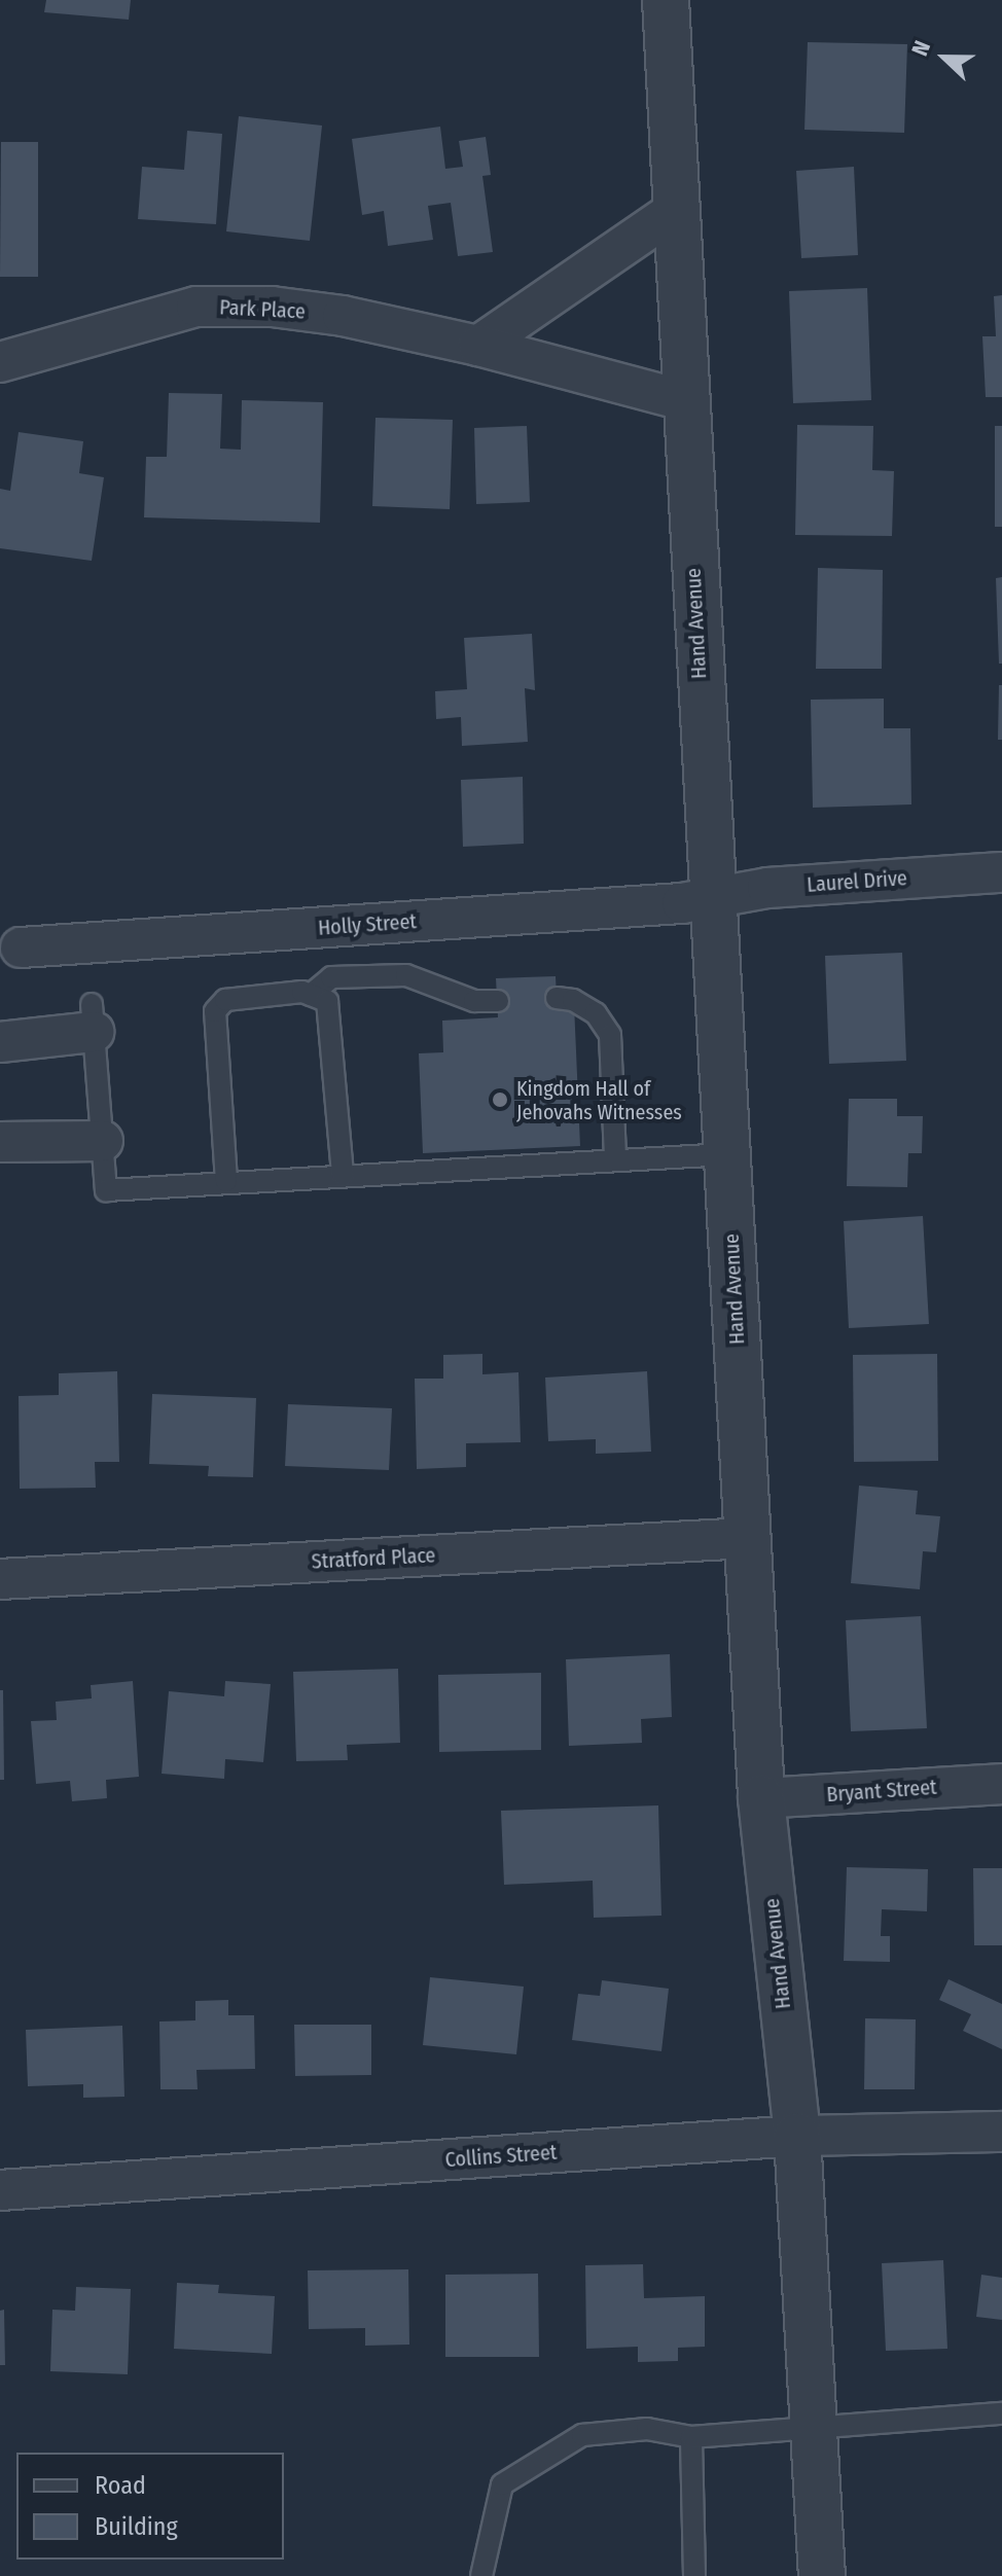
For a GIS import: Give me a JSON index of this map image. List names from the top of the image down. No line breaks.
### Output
{"streets":{"street":["Park Place","Hand Avenue","Laurel Drive","Holly Street","Stratford Place","Bryant Street","Collins Street"]},"crossings":[["Park Place","Hand Avenue"],["Hand Avenue","Laurel Drive"],["Hand Avenue","Holly Street"],["Hand Avenue","Stratford Place"],["Hand Avenue","Bryant Street"],["Hand Avenue","Collins Street"],["Laurel Drive","Holly Street"]],"places":["Kingdom Hall of Jehovahs Witnesses"],"legend":["Road","Building"],"north":"left"}
